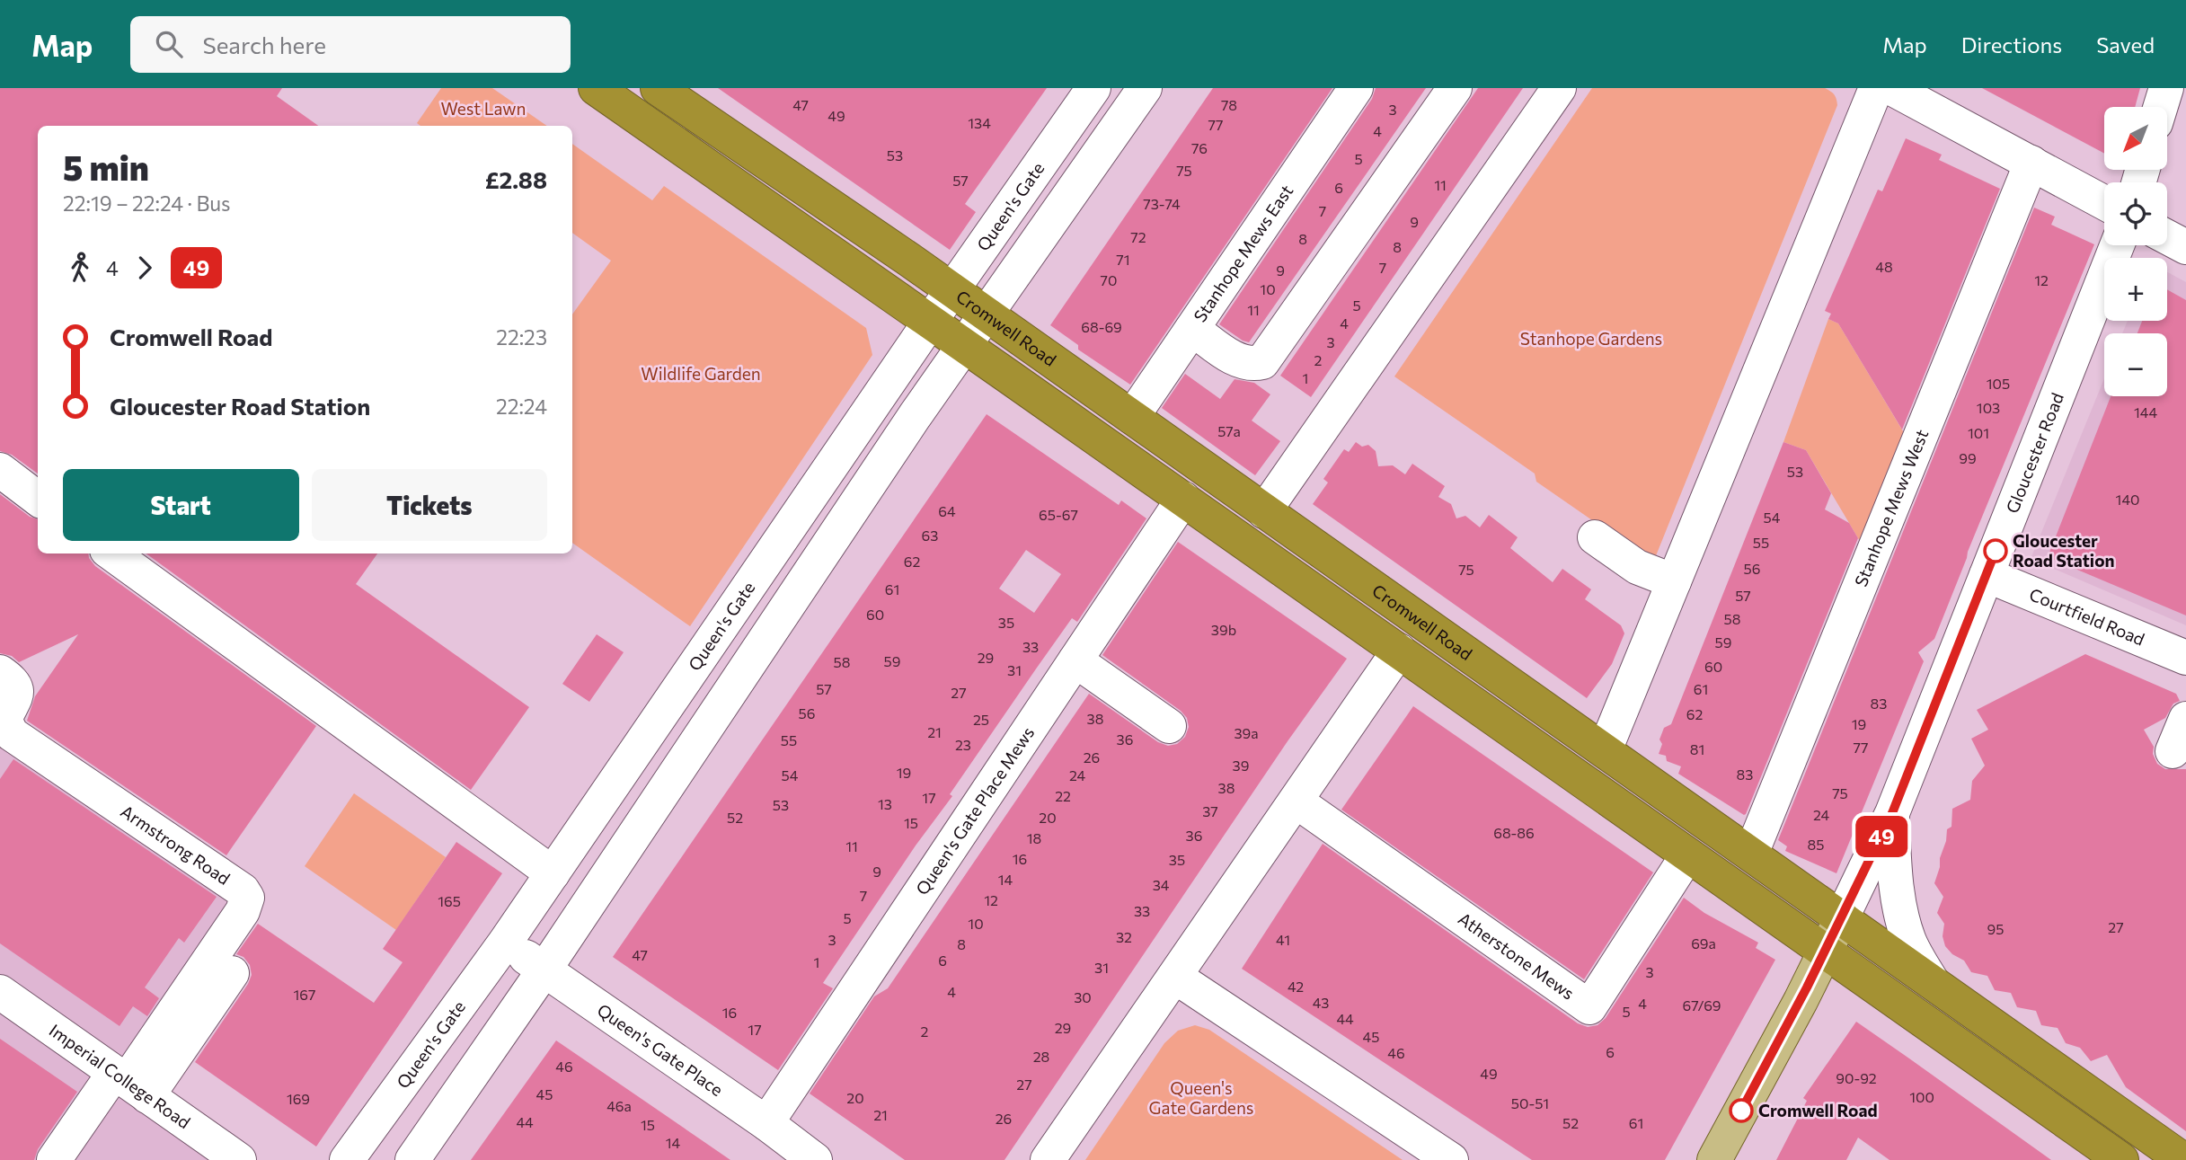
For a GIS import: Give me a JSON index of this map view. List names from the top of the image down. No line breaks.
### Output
{"streets":{"highway":["Cromwell Road"],"main road":["Gloucester Road"],"street":["Queen's Gate","Stanhope Mews East","Stanhope Mews West","Courtfield Road","Queen's Gate Place Mews","Armstrong Road","Atherstone Mews","Queen's Gate Place","Imperial College Road"]},"crossings":[["Queen's Gate","Cromwell Road"],["Queen's Gate","Queen's Gate Place"],["Stanhope Mews East","Cromwell Road"],["Cromwell Road","Gloucester Road"],["Cromwell Road","Stanhope Mews West"],["Gloucester Road","Courtfield Road"],["Queen's Gate Place Mews","Queen's Gate Place"],["Armstrong Road","Imperial College Road"]],"parks":["West Lawn","Stanhope Gardens","Wildlife Garden","Queen's Gate Gardens"],"places":["Gloucester Road Station","Cromwell Road"],"lines":["bus line 49"],"house_numbers":["47","78","3","49","134","77","4","76","53","5","75","57","11","6","73-74","7","9","72","8","8","71","48","7","9","70","12","10","5","11","4","68-69","3","2","1","105","103","144","57a","101","99","53","140","64","65-67","54","63","55","62","56","75","61","57","60","58","35","39b","59","33","29","59","58","60","31","57","61","27","83","56","62","38","25","19","21","39a","36","55","23","77","81","26","39","19","83","54","24","38","75","22","17","13","53","37","24","52","20","15","68-86","36","18","85","11","16","35","9","14","34","7","12","165","33","5","10","27","95","32","3","41","69a","8","47","6","1","31","3","42","4","167","30","43","4","67/69","5","16","44","29","17","2","45","6","46","28","46","49","90-92","27","45","100","20","169","50-51","46a","21","26","44","52","61","15","14"],"north":"bottom left","page":{"header":"Map","search":"Search here","nav":["Map","Directions","Saved"],"on_map":"49","map_buttons":["+","−"],"heading":["5 min","22:19 – 22:24 · Bus","£2.88"],"legs":["4","49"],"list":[{"name":"Cromwell Road","value":"22:23"},{"name":"Gloucester Road Station","value":"22:24"}],"buttons":["Start","Tickets"]}}
